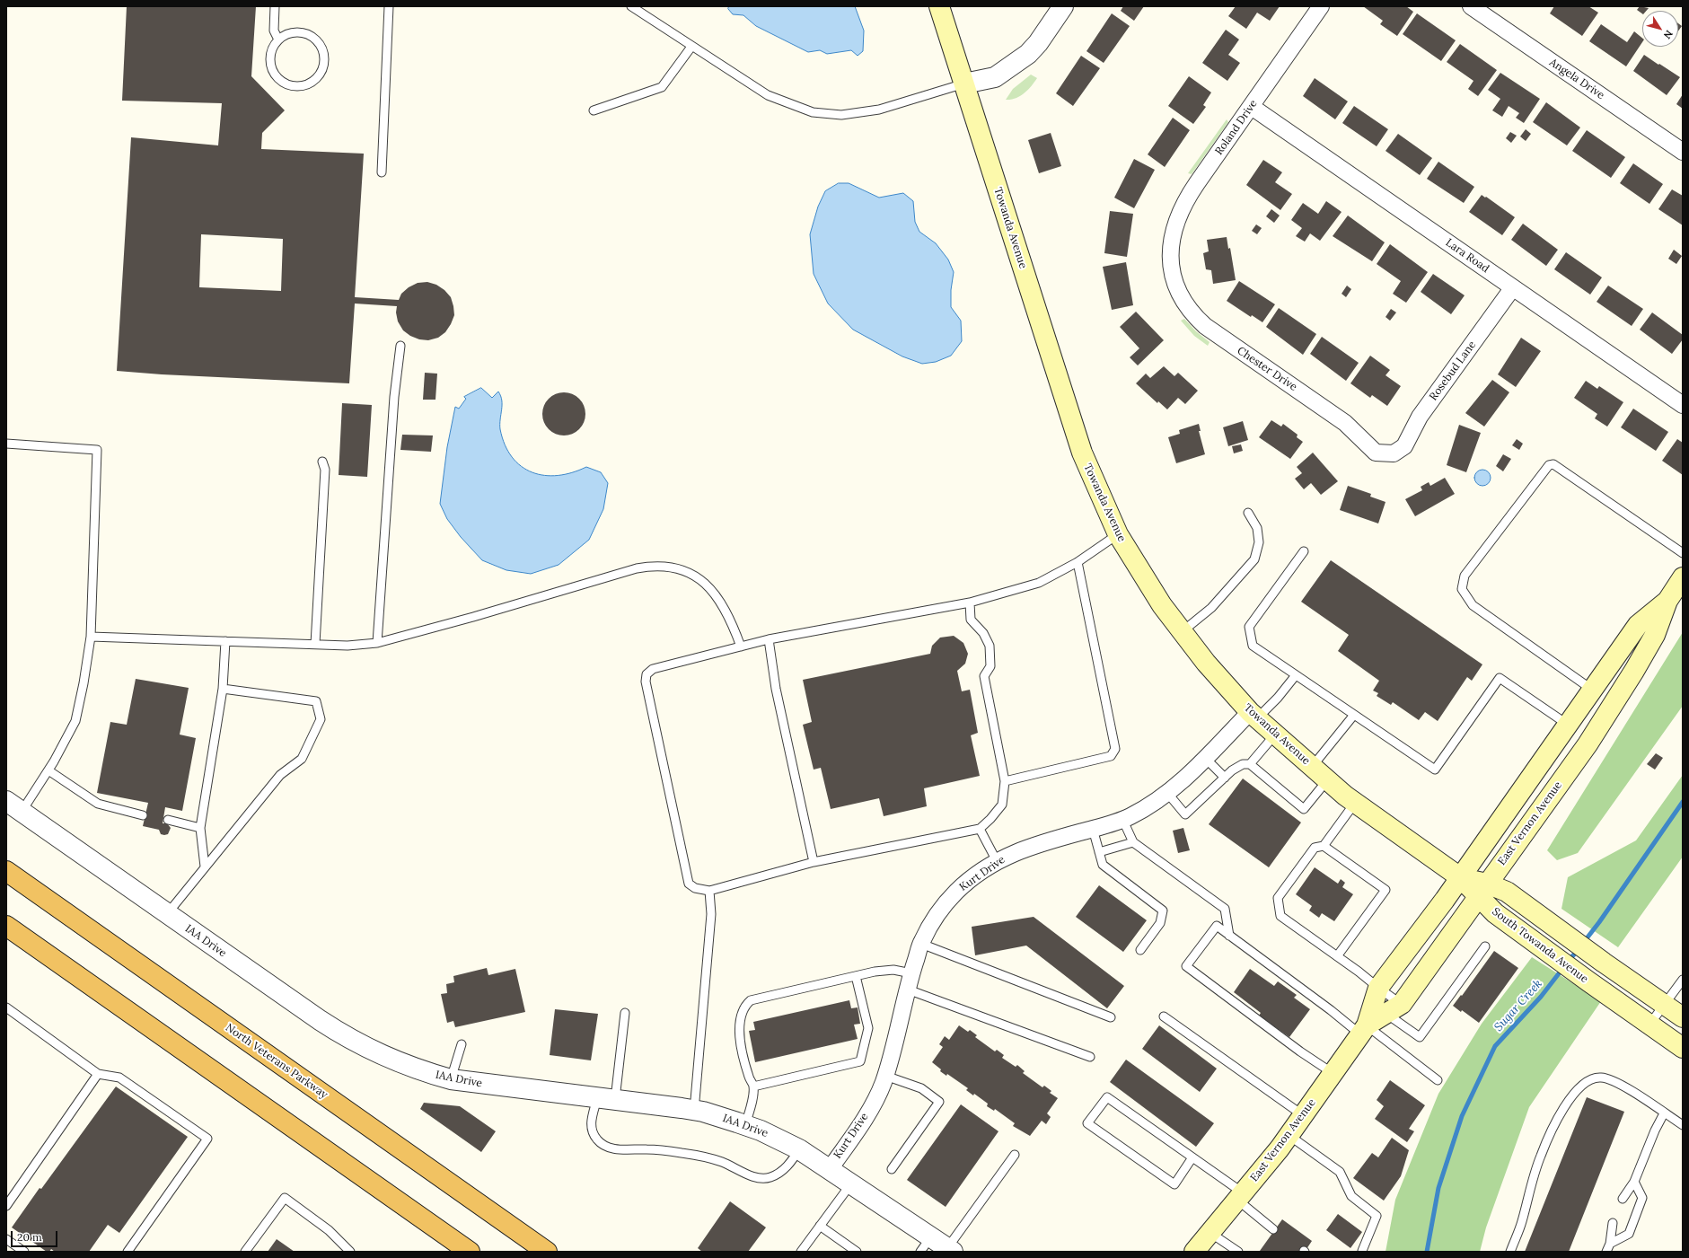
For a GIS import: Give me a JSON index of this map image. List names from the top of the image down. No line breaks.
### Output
{"streets":{"highway":["North Veterans Parkway"],"main road":["Towanda Avenue","East Vernon Avenue","South Towanda Avenue"],"street":["Angela Drive","Roland Drive","Lara Road","Chester Drive","Rosebud Lane","Kurt Drive","IAA Drive"]},"crossings":[["Roland Drive","Lara Road"],["Roland Drive","Chester Drive"],["Towanda Avenue","East Vernon Avenue"],["Towanda Avenue","Kurt Drive"],["Lara Road","Rosebud Lane"],["Chester Drive","Rosebud Lane"],["East Vernon Avenue","South Towanda Avenue"],["Kurt Drive","IAA Drive"]],"water":["Sugar Creek"],"scale_bar":"20 m","north":"bottom right"}
